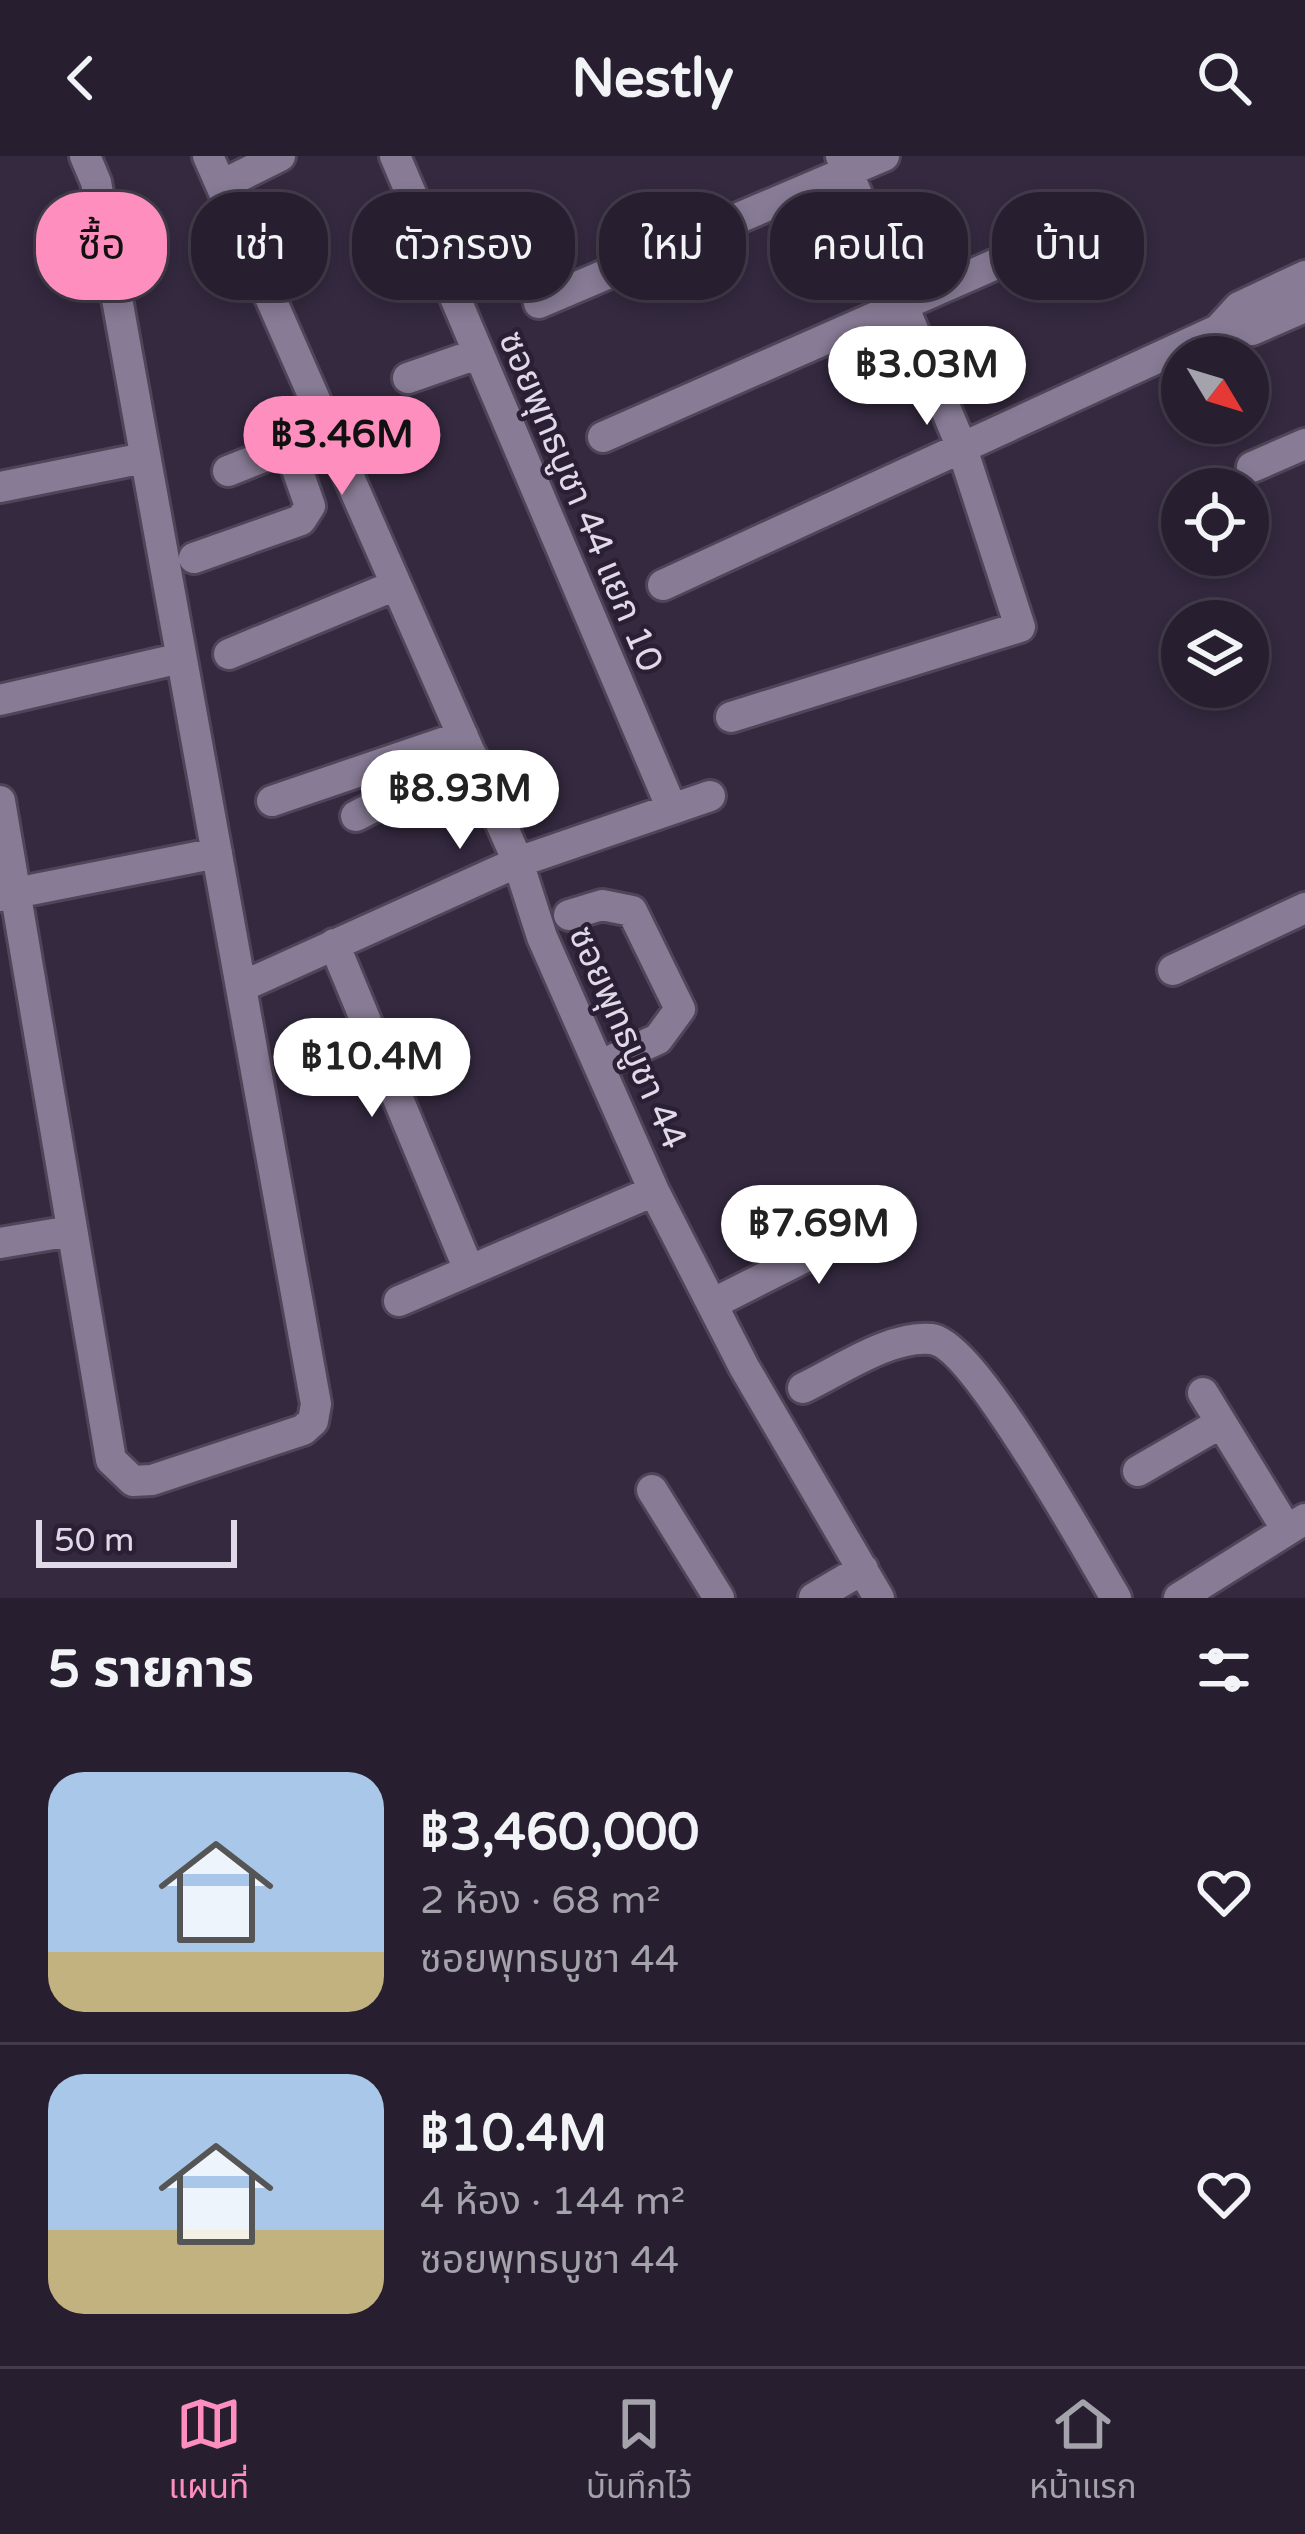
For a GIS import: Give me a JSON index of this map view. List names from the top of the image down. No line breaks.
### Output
{"streets":{"street":["ซอยพุทธบูชา 44 แยก 10","ซอยพุทธบูชา 44"]},"scale_bar":"50 m","north":"bottom right","page":{"header":"Nestly","chip":["ซื้อ","เช่า","ตัวกรอง","ใหม่","คอนโด","บ้าน"],"price":["฿3.03M","฿3.46M","฿8.93M","฿10.4M","฿7.69M"],"scale":"50 m","heading":"5 รายการ","list":[{"name":"฿3,460,000","note":"2 ห้อง · 68 m² · ซอยพุทธบูชา 44"},{"name":"฿10.4M","note":"4 ห้อง · 144 m² · ซอยพุทธบูชา 44"}],"tabs":["แผนที่","บันทึกไว้","หน้าแรก"]}}
